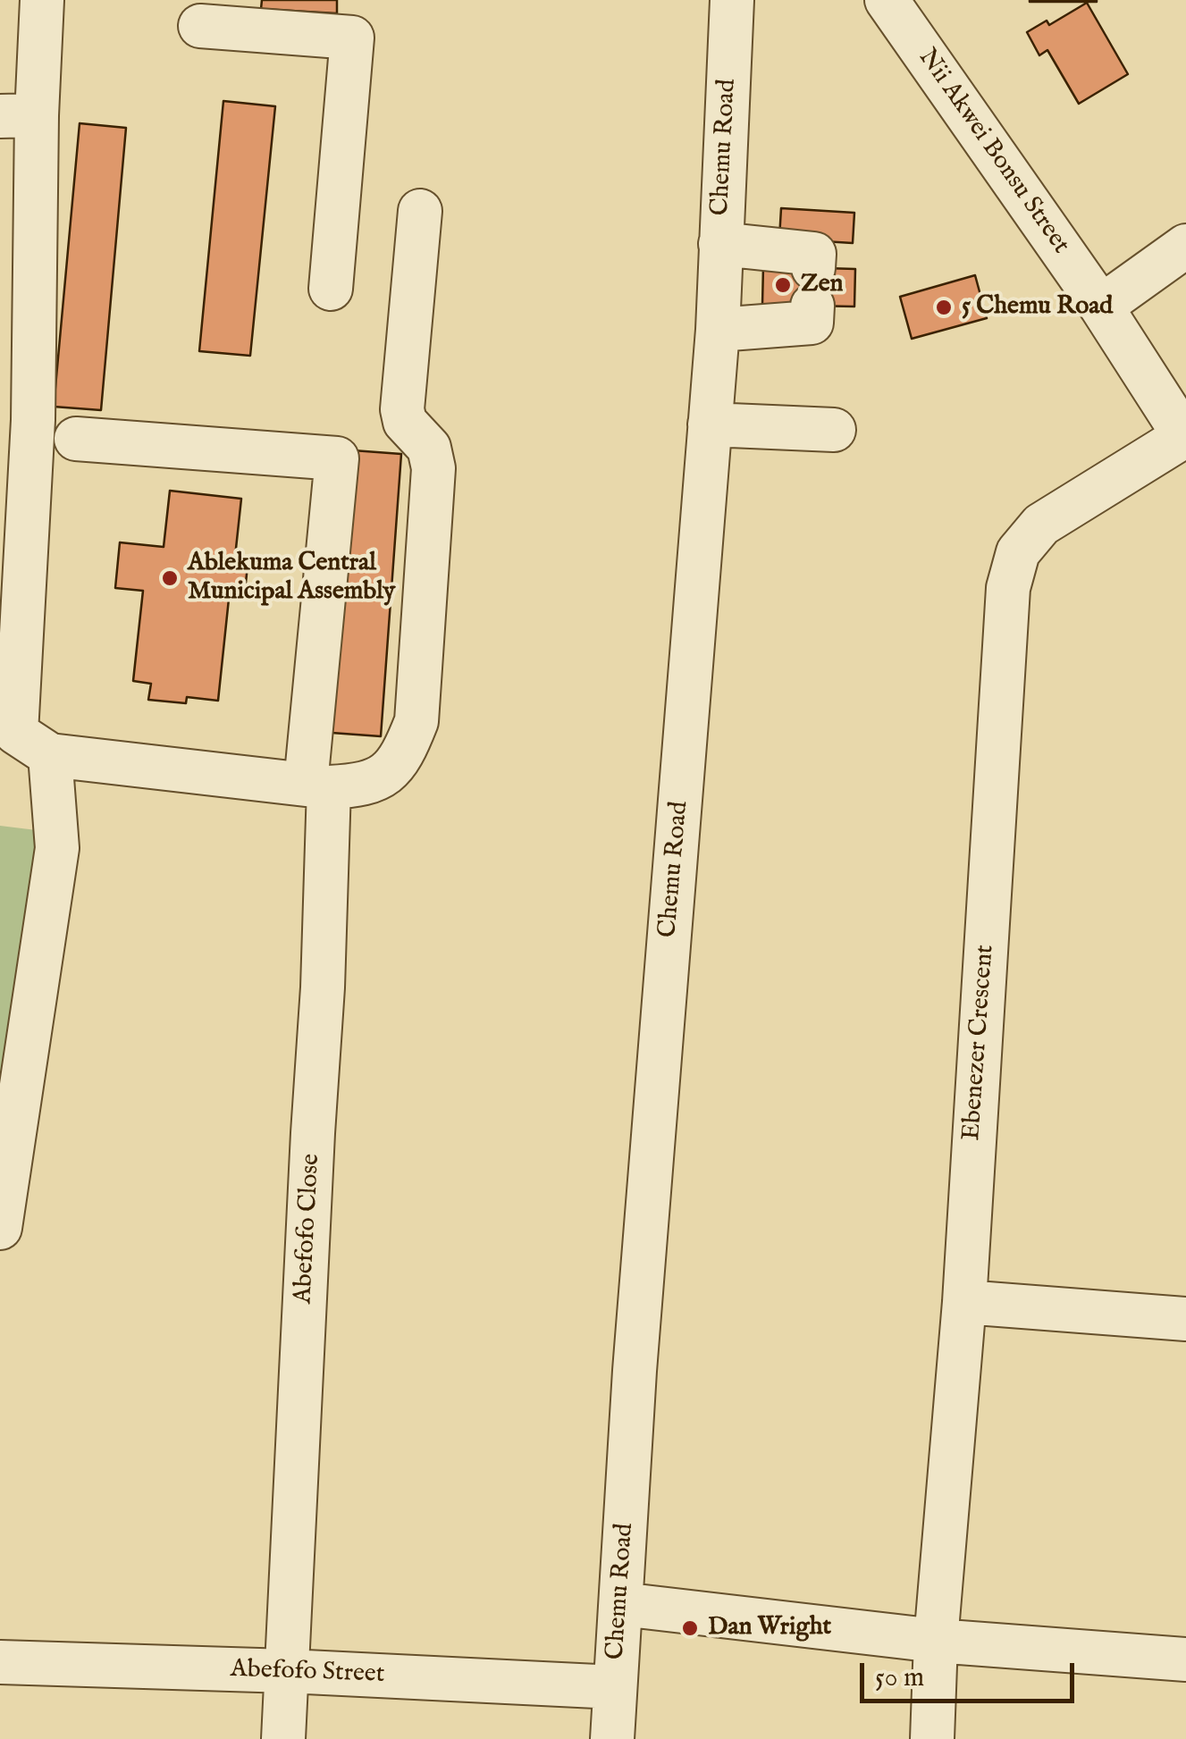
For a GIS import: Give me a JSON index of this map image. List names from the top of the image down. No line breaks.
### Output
{"streets":{"street":["Chemu Road","Nii Akwei Bonsu Street","Ebenezer Crescent","Abefofo Close","Abefofo Street"]},"crossings":[["Chemu Road","Abefofo Street"],["Nii Akwei Bonsu Street","Ebenezer Crescent"],["Abefofo Close","Abefofo Street"]],"places":["Zen","5 Chemu Road","Ablekuma Central Municipal Assembly","Dan Wright"],"scale_bar":"50 m"}
